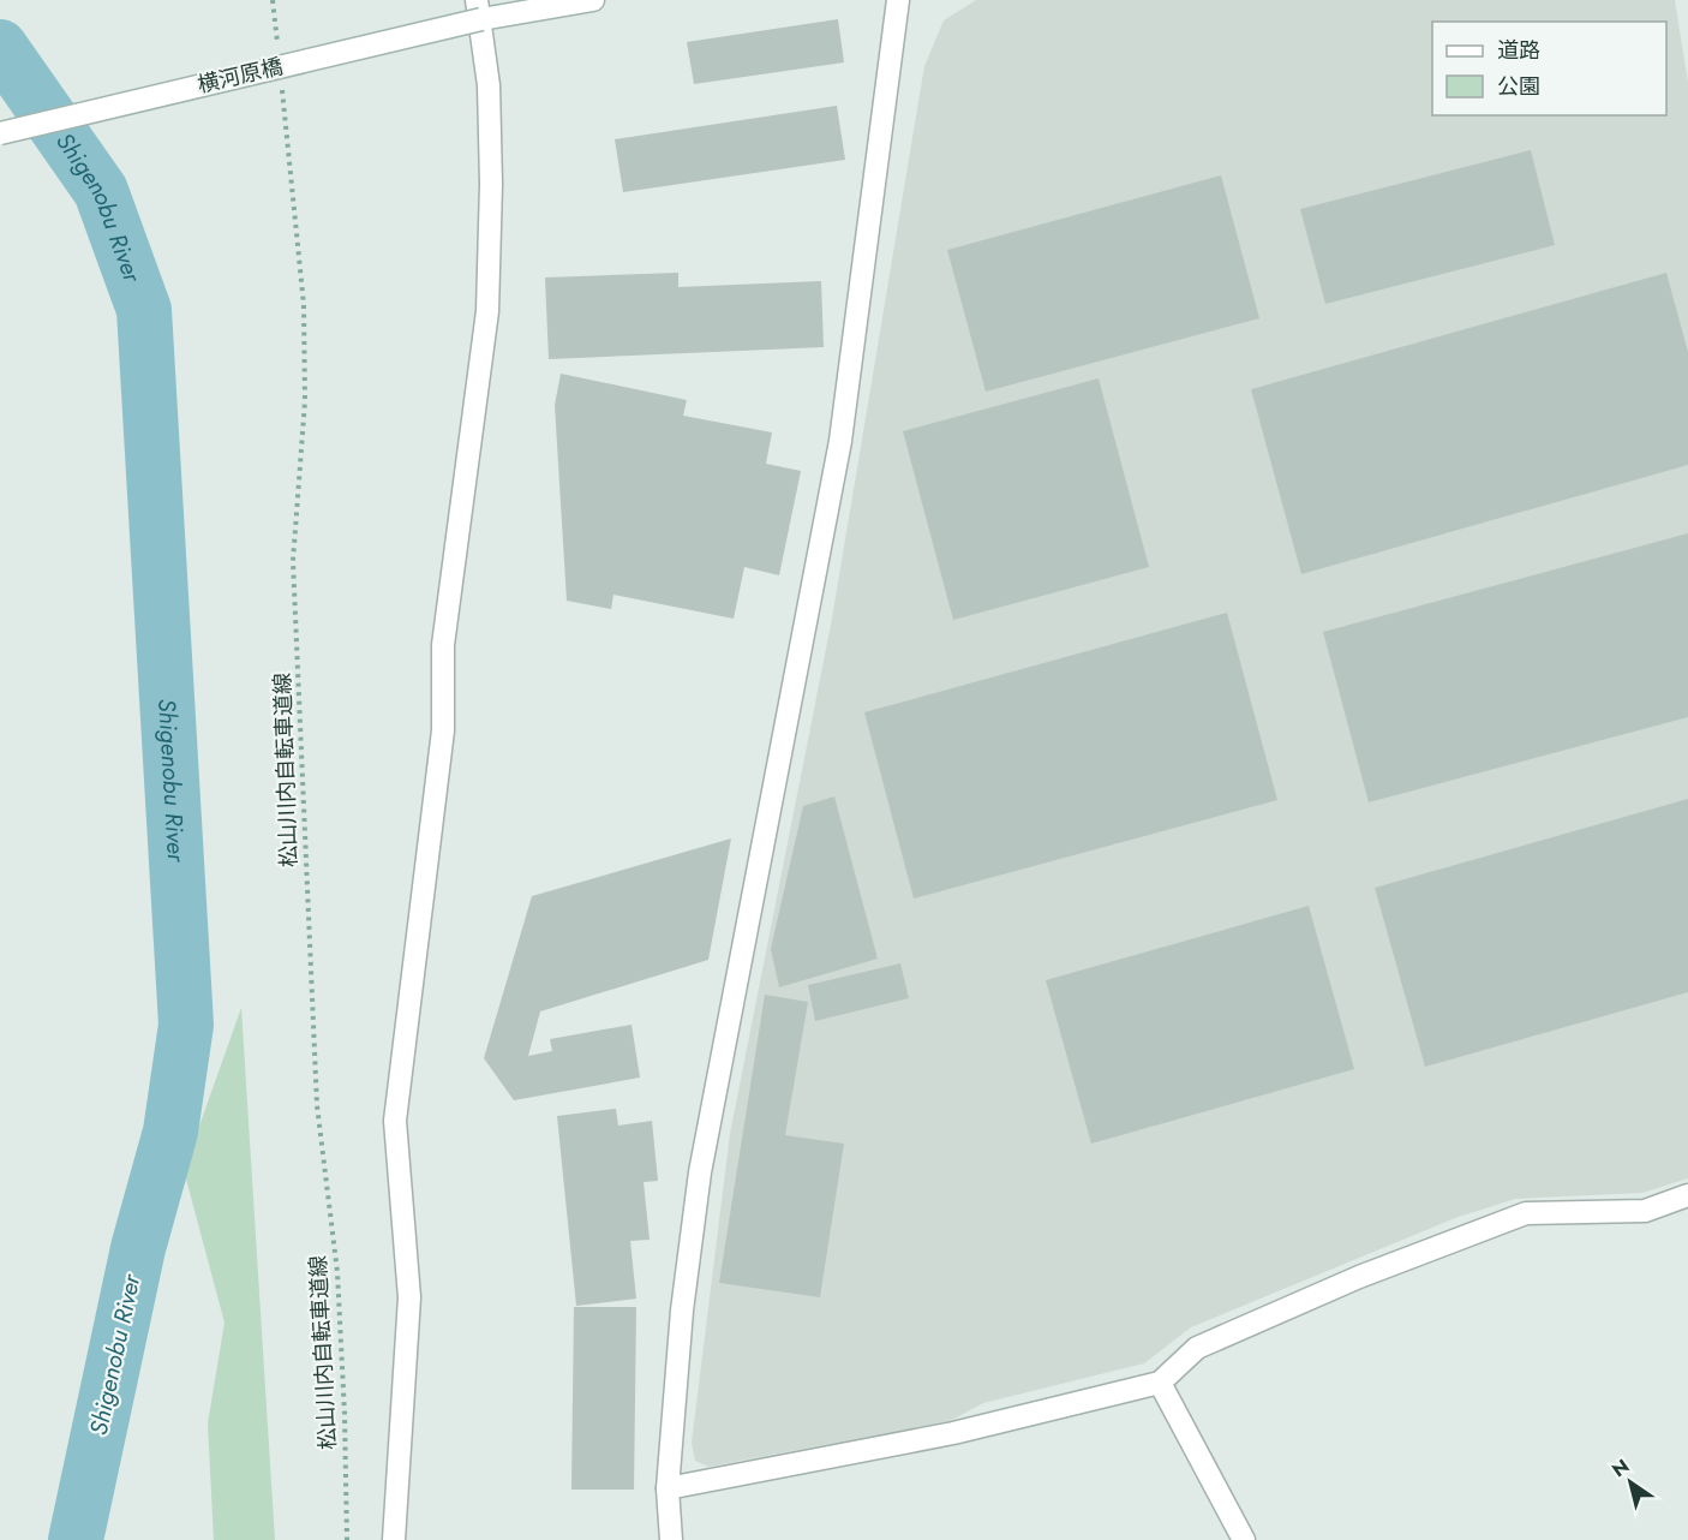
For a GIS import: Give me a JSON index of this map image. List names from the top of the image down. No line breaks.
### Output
{"streets":{"street":["横河原橋"],"path":["松山川内自転車道線"]},"water":["Shigenobu River"],"legend":["道路","公園"],"north":"top left"}
